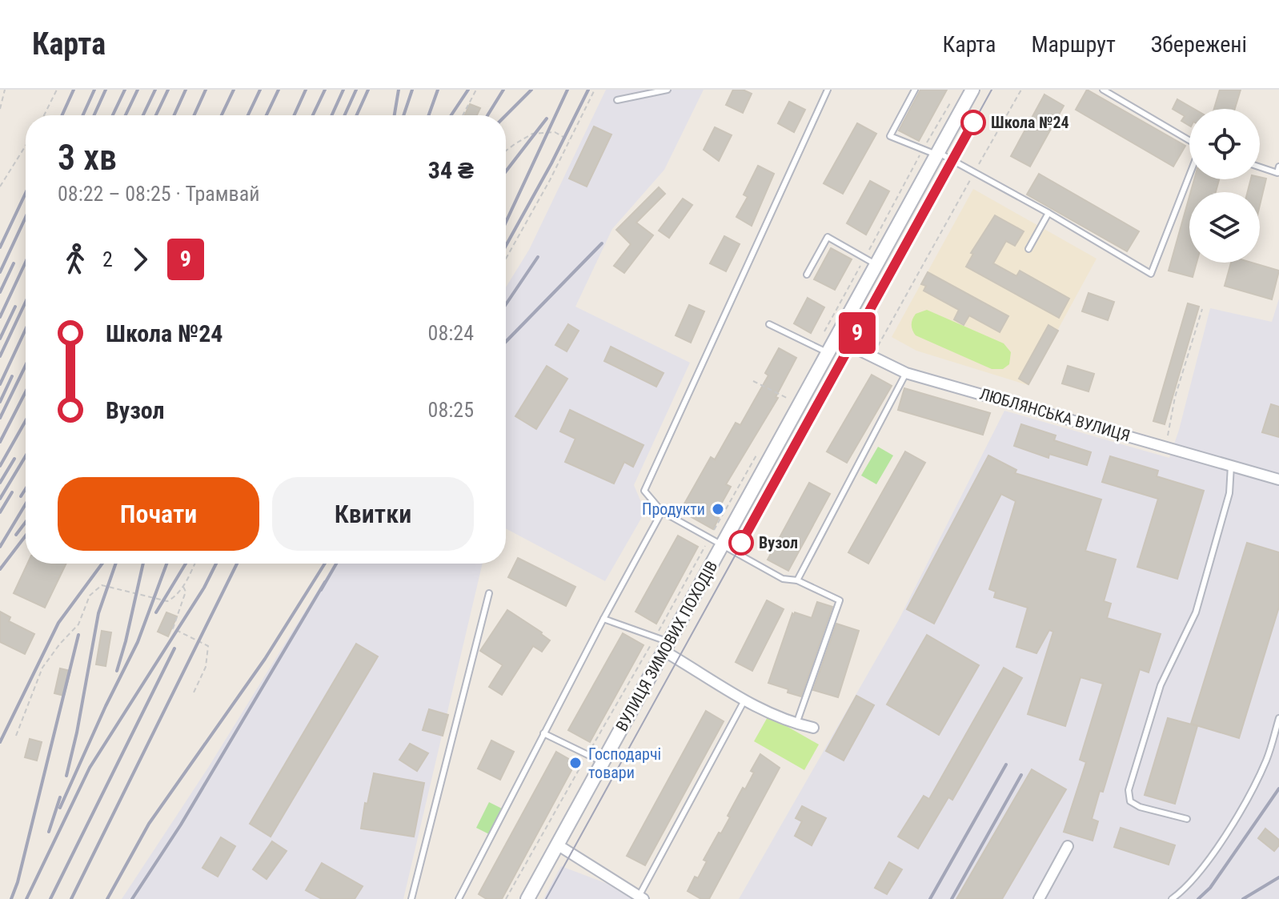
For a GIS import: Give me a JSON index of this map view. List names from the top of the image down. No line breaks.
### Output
{"streets":{"main road":["ВУЛИЦЯ ЗИМОВИХ ПОХОДІВ"],"street":["ЛЮБЛЯНСЬКА ВУЛИЦЯ"]},"crossings":[["ЛЮБЛЯНСЬКА ВУЛИЦЯ","ВУЛИЦЯ ЗИМОВИХ ПОХОДІВ"]],"places":["Школа №24","Продукти","Вузол","Господарчі товари"],"lines":["tram line 9"],"page":{"header":"Карта","nav":["Карта","Маршрут","Збережені"],"on_map":"9","heading":["3 хв","08:22 – 08:25 · Трамвай","34 ₴"],"legs":["2","9"],"list":[{"name":"Школа №24","value":"08:24"},{"name":"Вузол","value":"08:25"}],"buttons":["Почати","Квитки"]}}
